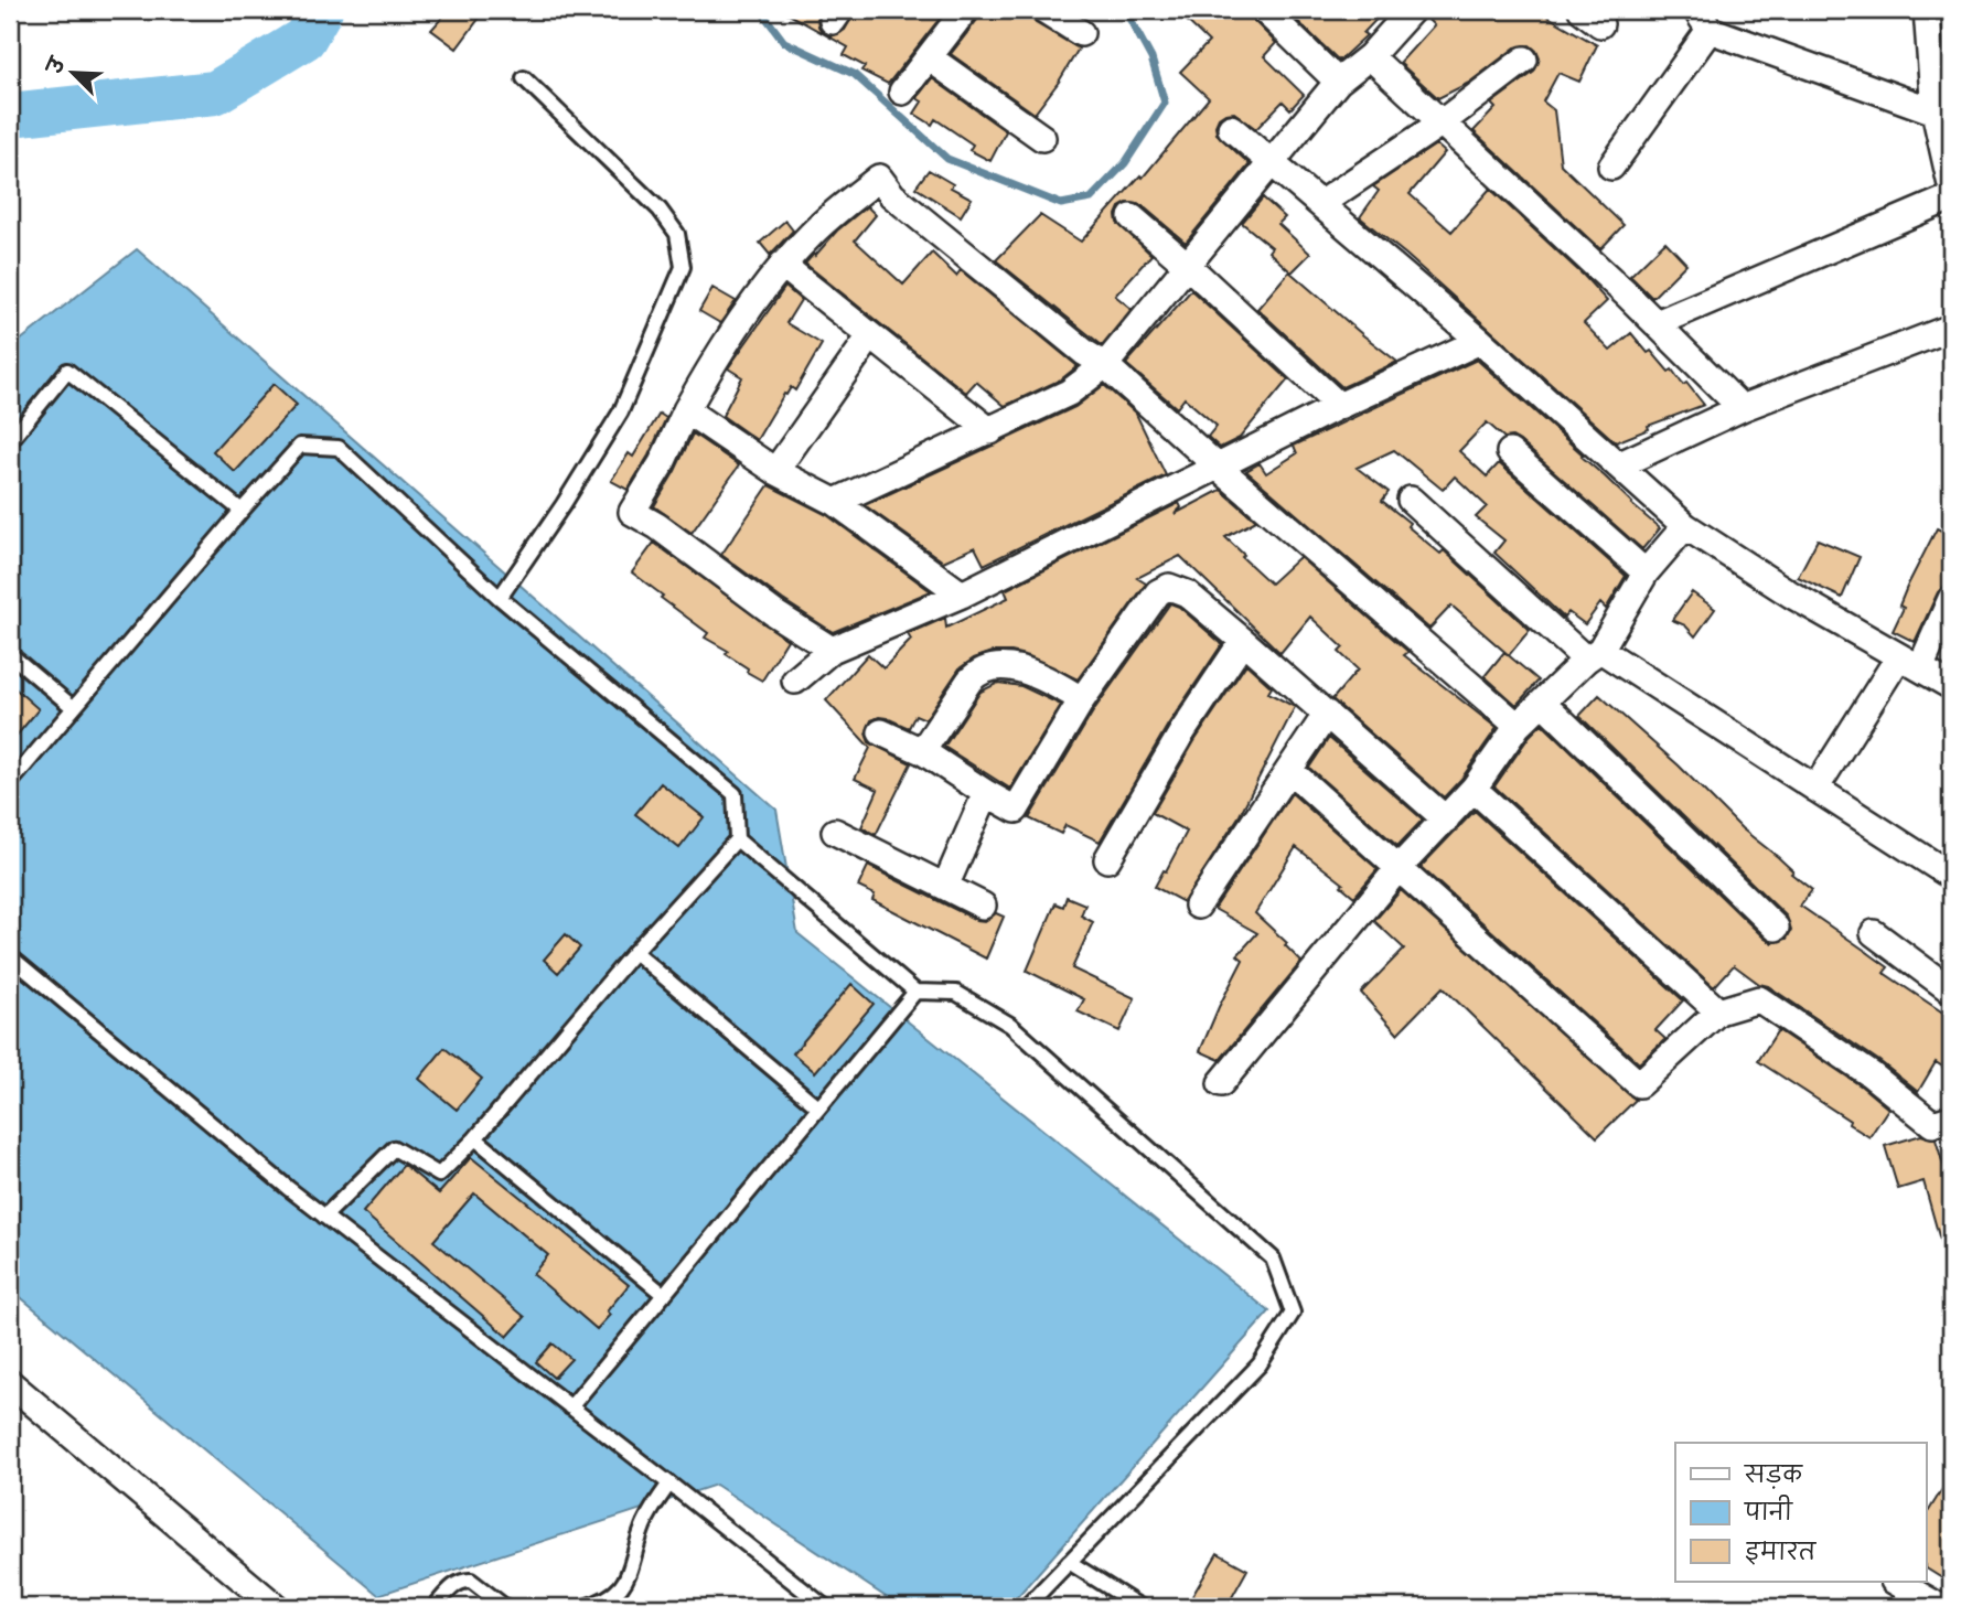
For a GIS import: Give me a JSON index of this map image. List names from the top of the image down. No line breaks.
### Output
{"legend":["सड़क","पानी","इमारत"],"north":"top left"}
